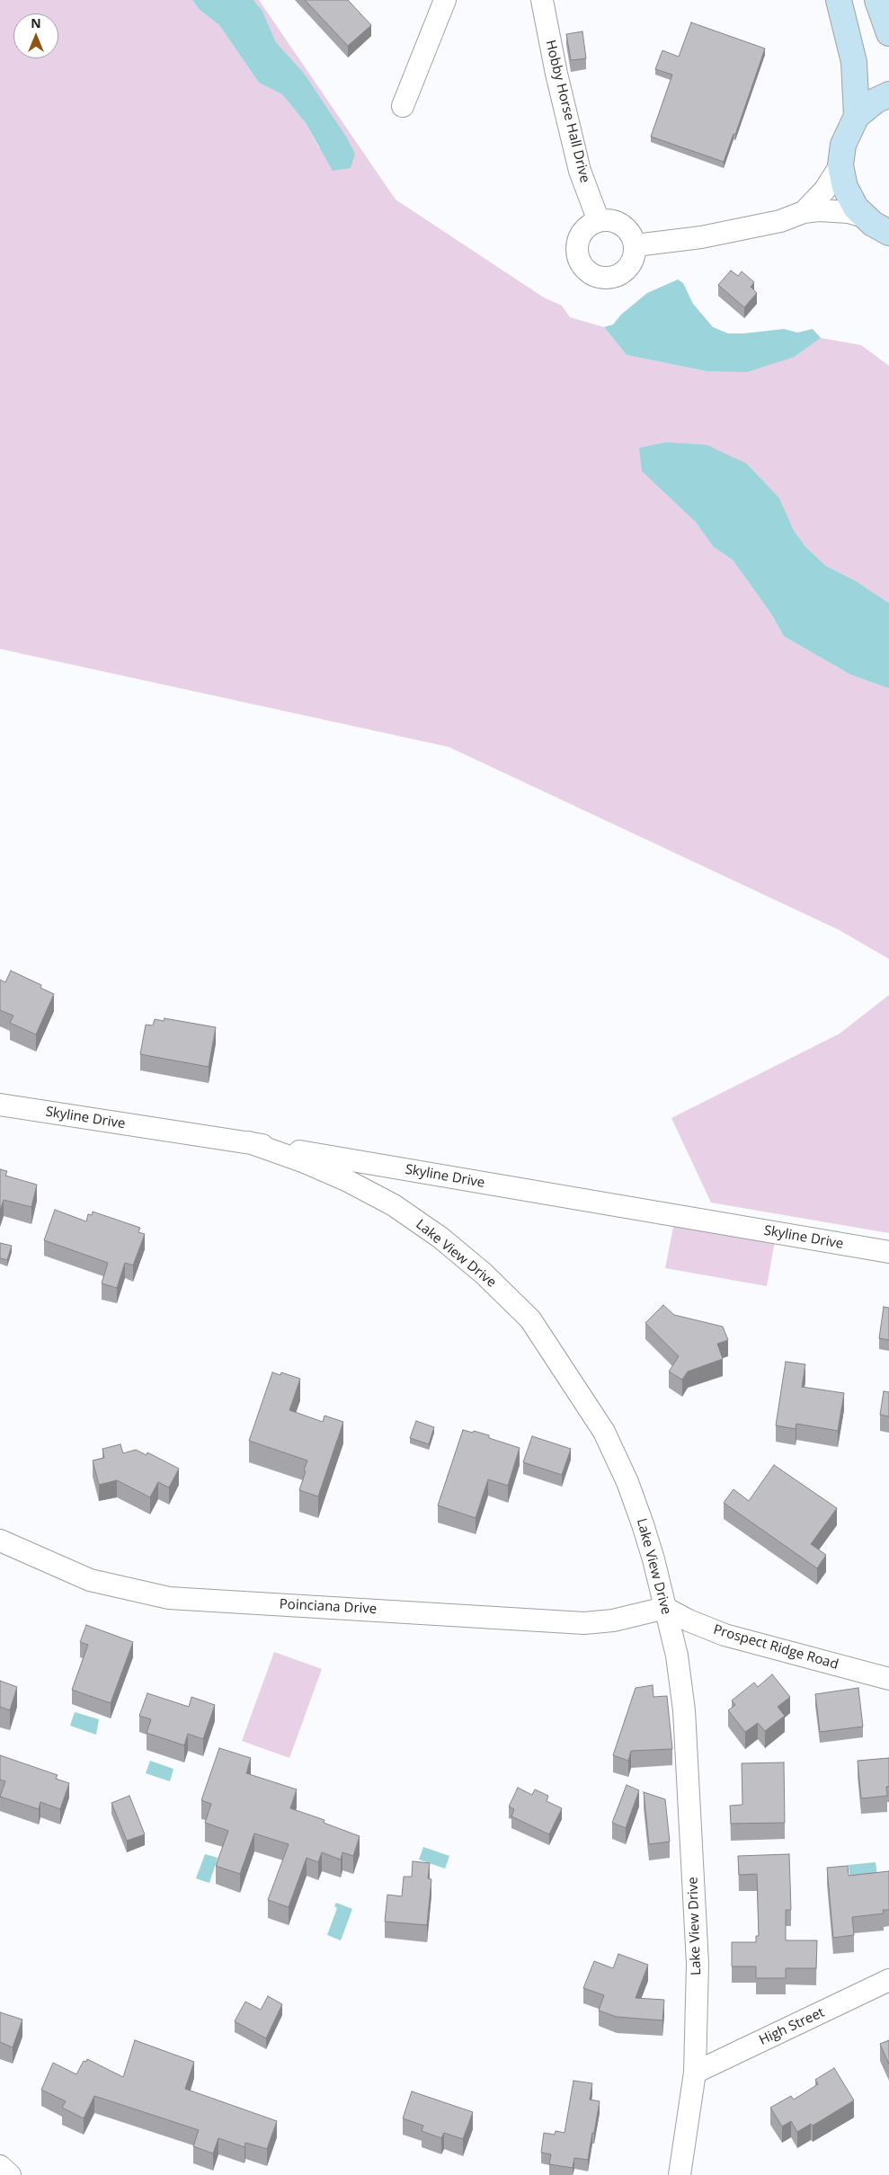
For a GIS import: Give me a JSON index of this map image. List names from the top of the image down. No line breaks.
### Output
{"streets":{"street":["Hobby Horse Hall Drive","Skyline Drive","Lake View Drive","Poinciana Drive","Prospect Ridge Road","High Street"]},"crossings":[["Skyline Drive","Lake View Drive"],["Lake View Drive","Poinciana Drive"],["Lake View Drive","Prospect Ridge Road"],["Lake View Drive","High Street"],["Poinciana Drive","Prospect Ridge Road"]],"north":"top"}
